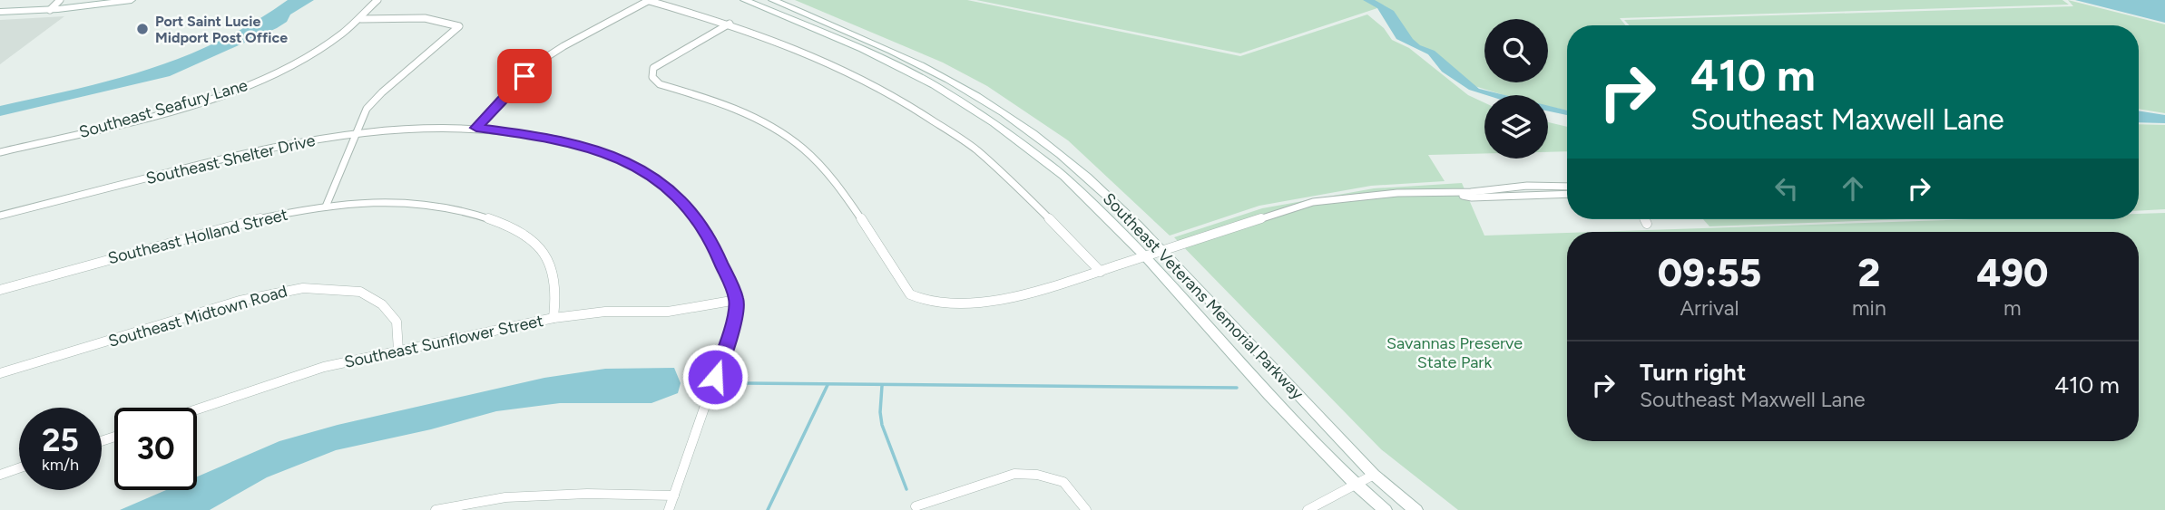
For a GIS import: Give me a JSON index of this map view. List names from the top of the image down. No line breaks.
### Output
{"streets":{"main road":["Southeast Veterans Memorial Parkway"],"street":["Southeast Seafury Lane","Southeast Shelter Drive","Southeast Holland Street","Southeast Midtown Road","Southeast Sunflower Street"]},"crossings":[["Southeast Shelter Drive","Southeast Sunflower Street"],["Southeast Holland Street","Southeast Sunflower Street"],["Southeast Midtown Road","Southeast Sunflower Street"]],"parks":["Savannas Preserve State Park"],"places":["Port Saint Lucie Midport Post Office"],"page":{"turn":["410 m","Southeast Maxwell Lane"],"eta":["09:55","Arrival","2","min","490","m"],"list":[{"name":"Turn right","note":"Southeast Maxwell Lane","value":"410 m"}],"speed":"25 km/h","limit":"30"}}
